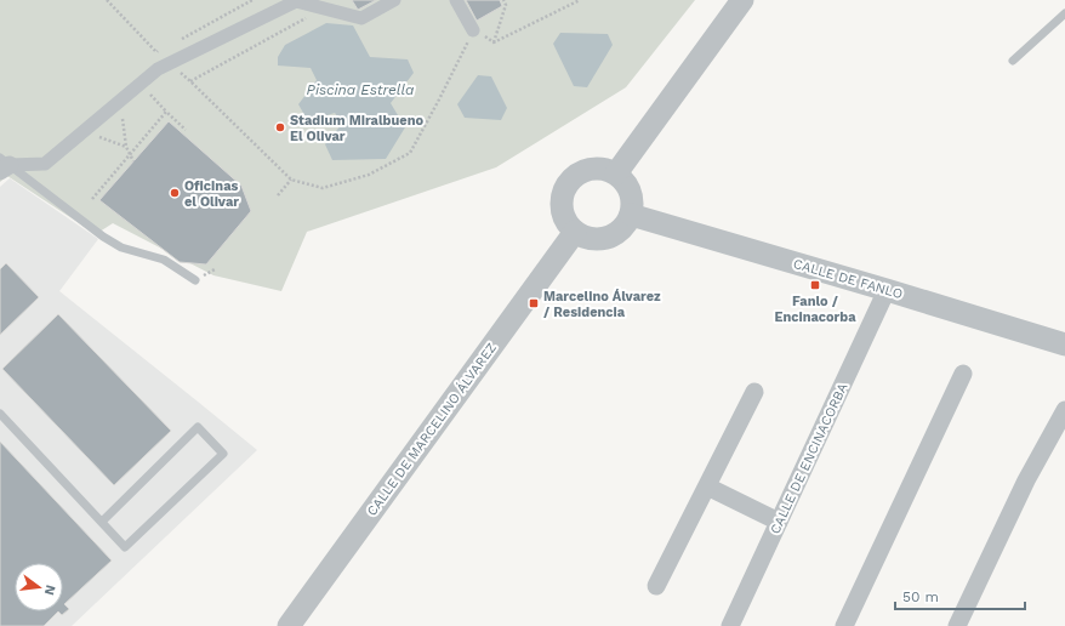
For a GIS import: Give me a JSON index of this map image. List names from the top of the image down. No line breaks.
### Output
{"streets":{"street":["CALLE DE FANLO","CALLE DE MARCELINO ÁLVAREZ","CALLE DE ENCINACORBA"]},"crossings":[["CALLE DE FANLO","CALLE DE MARCELINO ÁLVAREZ"],["CALLE DE FANLO","CALLE DE ENCINACORBA"]],"water":["Piscina Estrella"],"places":{"other":["Stadium Miralbueno El Olivar","Oficinas el Olivar"],"transit":["Fanlo / Encinacorba","Marcelino Álvarez / Residencia"]},"scale_bar":"50 m","north":"right"}
